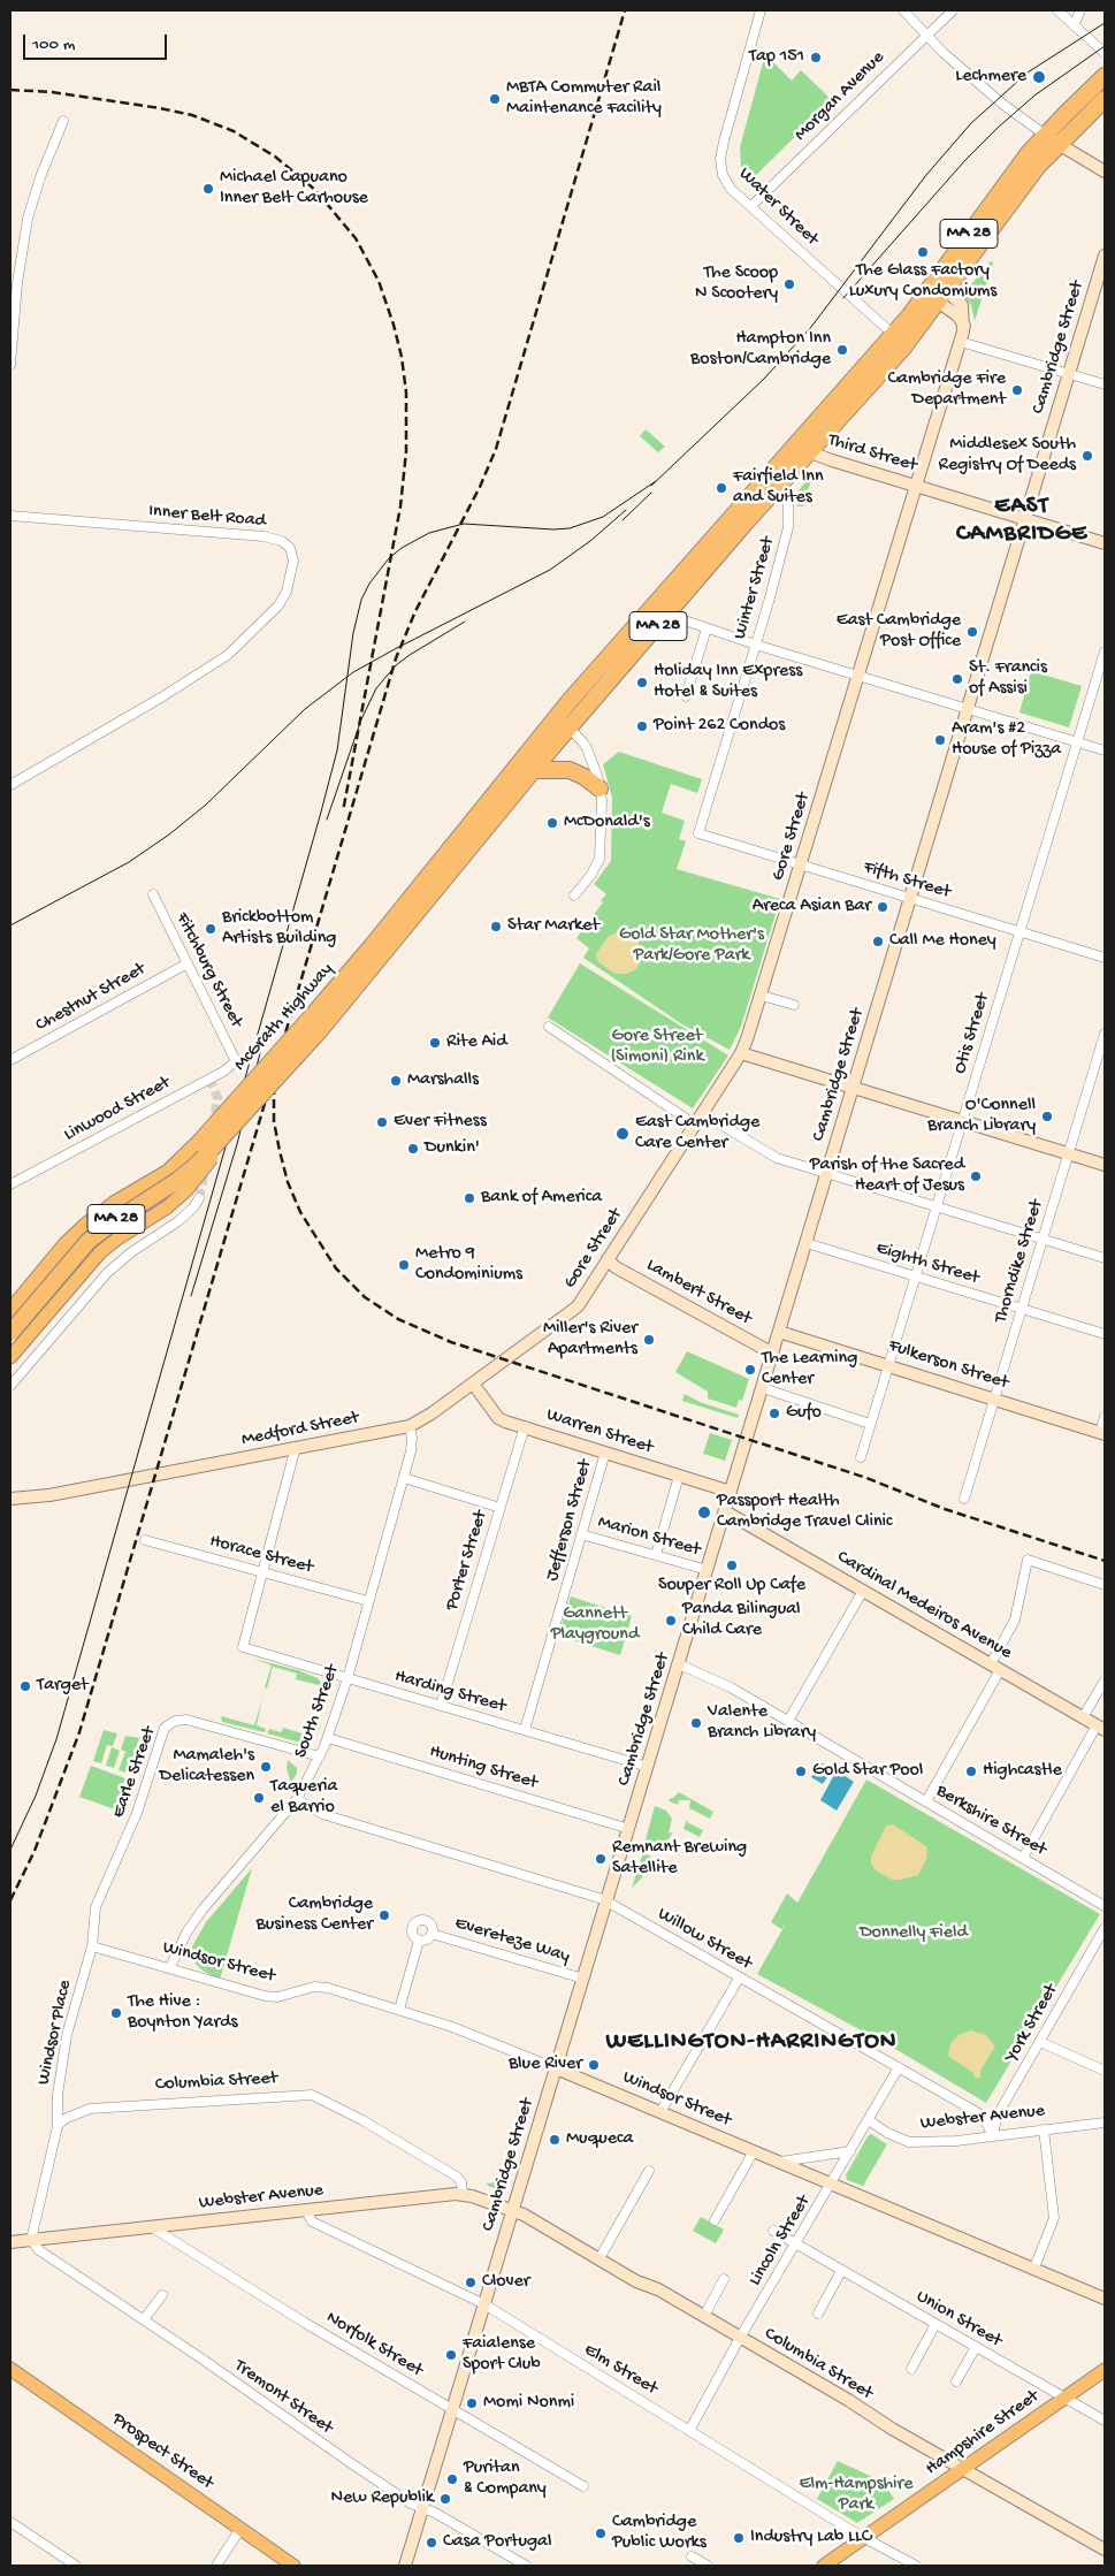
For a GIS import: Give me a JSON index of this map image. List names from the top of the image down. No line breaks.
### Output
{"streets":{"highway":["MA 28","McGrath Highway"],"main road":["Cambridge Street","Third Street","Gore Street","Lambert Street","Fulkerson Street","Medford Street","Warren Street","Cardinal Medeiros Avenue","Windsor Street","Columbia Street","Webster Avenue","Hampshire Street","Prospect Street"],"street":["Morgan Avenue","Water Street","Inner Belt Road","Winter Street","Fifth Street","Fitchburg Street","Chestnut Street","Otis Street","Linwood Street","Thorndike Street","Eighth Street","Jefferson Street","Marion Street","Horace Street","Porter Street","Harding Street","South Street","Hunting Street","Earle Street","Berkshire Street","Willow Street","Evereteze Way","York Street","Windsor Place","Lincoln Street","Union Street","Norfolk Street","Elm Street","Tremont Street"]},"crossings":[["Morgan Avenue","Water Street"],["Water Street","MA 28"],["MA 28","Third Street"],["MA 28","Winter Street"],["MA 28","Gore Street"],["MA 28","McGrath Highway"],["Cambridge Street","Third Street"],["Cambridge Street","Fifth Street"],["Cambridge Street","Eighth Street"],["Cambridge Street","Lambert Street"],["Cambridge Street","Fulkerson Street"],["Cambridge Street","Warren Street"],["Cambridge Street","Marion Street"],["Cambridge Street","Cardinal Medeiros Avenue"],["Cambridge Street","Harding Street"],["Cambridge Street","Hunting Street"],["Cambridge Street","Berkshire Street"],["Cambridge Street","Willow Street"],["Cambridge Street","Evereteze Way"],["Cambridge Street","Windsor Street"],["Cambridge Street","Columbia Street"],["Cambridge Street","Webster Avenue"],["Cambridge Street","Norfolk Street"],["Cambridge Street","Elm Street"],["Cambridge Street","Tremont Street"],["Third Street","Gore Street"],["Winter Street","Fifth Street"],["Gore Street","Fifth Street"],["Gore Street","Lambert Street"],["Gore Street","Medford Street"],["Fifth Street","Otis Street"],["Fitchburg Street","Chestnut Street"],["Fitchburg Street","Linwood Street"],["Otis Street","Eighth Street"],["Otis Street","Fulkerson Street"],["Thorndike Street","Eighth Street"],["Thorndike Street","Fulkerson Street"],["Medford Street","Warren Street"],["Medford Street","South Street"],["Warren Street","Jefferson Street"],["Warren Street","Porter Street"],["Jefferson Street","Marion Street"],["Jefferson Street","Harding Street"],["Horace Street","Harding Street"],["Horace Street","South Street"],["Porter Street","Harding Street"],["Harding Street","South Street"],["South Street","Hunting Street"],["South Street","Earle Street"],["South Street","Willow Street"],["South Street","Windsor Street"],["Earle Street","Windsor Street"],["Earle Street","Windsor Place"],["Willow Street","York Street"],["Willow Street","Webster Avenue"],["Willow Street","Lincoln Street"],["Evereteze Way","Windsor Street"],["Windsor Street","Windsor Place"],["Windsor Street","Lincoln Street"],["York Street","Webster Avenue"],["Windsor Place","Columbia Street"],["Columbia Street","Webster Avenue"],["Columbia Street","Lincoln Street"],["Columbia Street","Hampshire Street"],["Webster Avenue","Lincoln Street"],["Webster Avenue","Norfolk Street"],["Webster Avenue","Elm Street"],["Webster Avenue","Tremont Street"],["Lincoln Street","Union Street"],["Lincoln Street","Elm Street"],["Union Street","Hampshire Street"],["Elm Street","Hampshire Street"]],"districts":["EAST CAMBRIDGE","WELLINGTON-HARRINGTON"],"parks":["Gold Star Mother's Park/Gore Park","Gore Street (Simoni) Rink","Gannett Playground","Donnelly Field","Elm-Hampshire Park"],"places":["Tap 151","Lechmere","MBTA Commuter Rail Maintenance Facility","Michael Capuano Inner Belt Carhouse","The Glass Factory Luxury Condomiums","The Scoop N Scootery","Hampton Inn Boston/Cambridge","Cambridge Fire Department","Middlesex South Registry Of Deeds","Fairfield Inn and Suites","East Cambridge Post Office","St. Francis of Assisi","Holiday Inn Express Hotel & Suites","Point 262 Condos","Aram's #2 House of Pizza","McDonald's","Areca Asian Bar","Star Market","Brickbottom Artists Building","Call Me Honey","Rite Aid","Marshalls","O'Connell Branch Library","Ever Fitness","East Cambridge Care Center","Dunkin'","Parish of the Sacred Heart of Jesus","Bank of America","Metro 9 Condominiums","Miller's River Apartments","The Learning Center","Gufo","Passport Health Cambridge Travel Clinic","Souper Roll Up Cafe","Panda Bilingual Child Care","Target","Valente Branch Library","Mamaleh's Delicatessen","Gold Star Pool","Highcastle","Taqueria el Barrio","Remnant Brewing Satellite","Cambridge Business Center","The Hive : Boynton Yards","Blue River","Muqueca","Clover","Faialense Sport Club","Momi Nonmi","Puritan & Company","New Republik","Cambridge Public Works","Industry Lab LLC","Casa Portugal"],"scale_bar":"100 m"}
